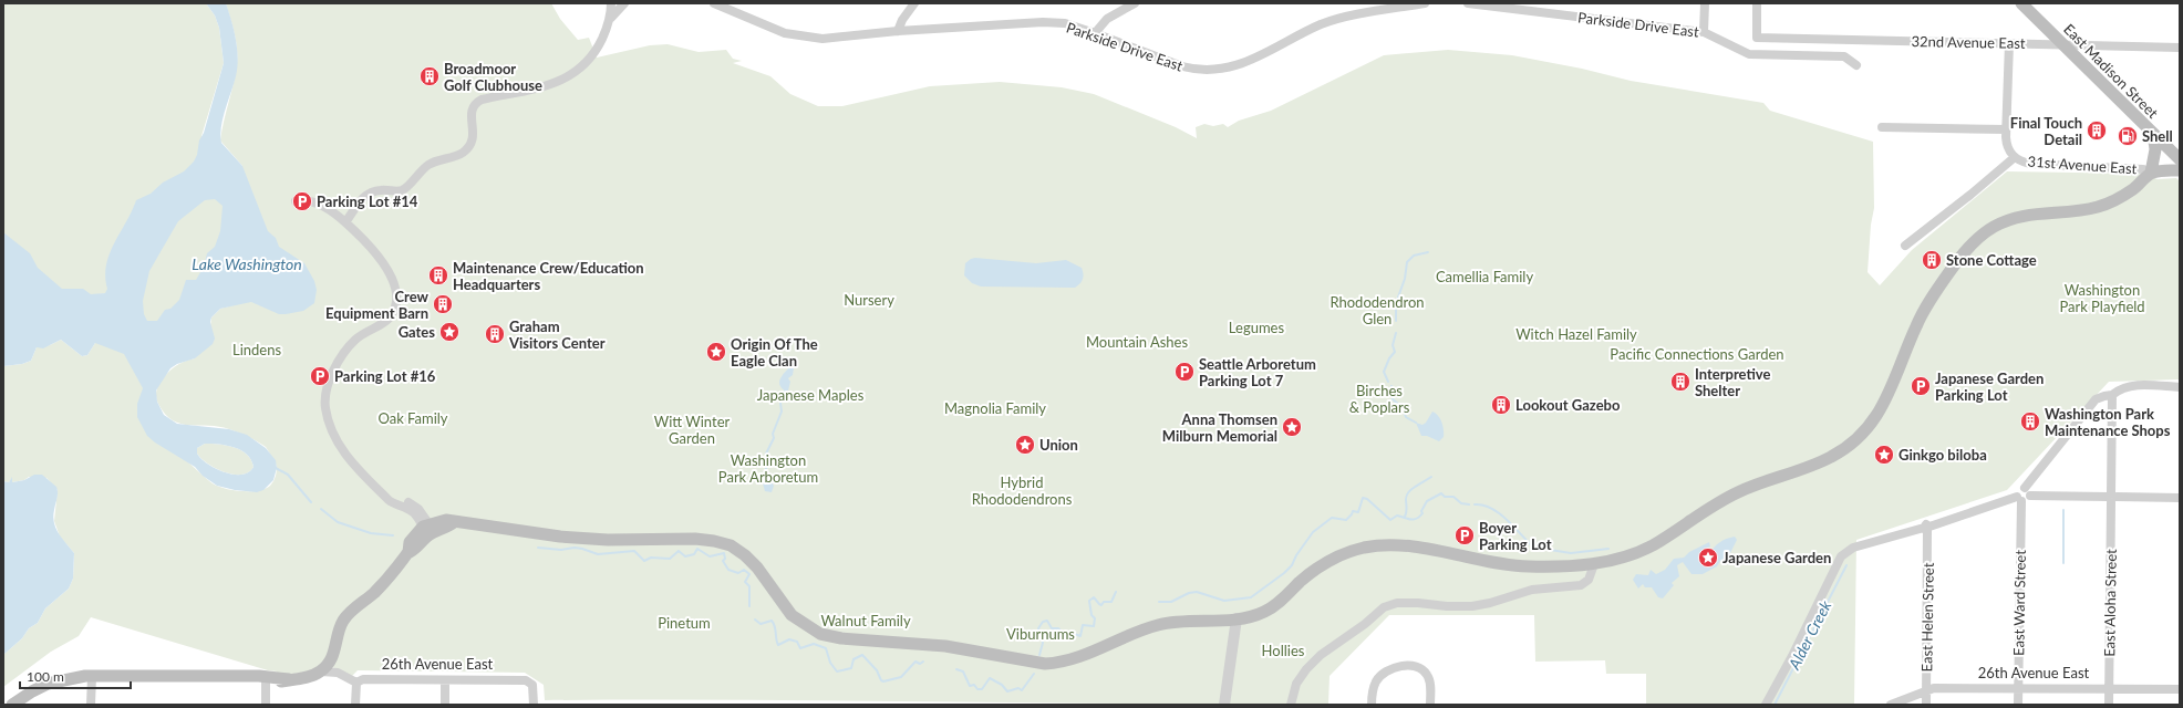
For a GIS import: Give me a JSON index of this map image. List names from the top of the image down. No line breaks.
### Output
{"streets":{"main road":["East Madison Street"],"street":["Parkside Drive East","32nd Avenue East","31st Avenue East","East Ward Street","East Aloha Street","East Helen Street","26th Avenue East"]},"crossings":[["32nd Avenue East","East Madison Street"],["East Ward Street","26th Avenue East"],["East Aloha Street","26th Avenue East"],["East Helen Street","26th Avenue East"]],"water":["Lake Washington","Alder Creek"],"parks":["Camellia Family","Washington Park Playfield","Nursery","Rhododendron Glen","Legumes","Witch Hazel Family","Mountain Ashes","Lindens","Pacific Connections Garden","Birches & Poplars","Japanese Maples","Magnolia Family","Oak Family","Witt Winter Garden","Washington Park Arboretum","Hybrid Rhododendrons","Walnut Family","Pinetum","Viburnums","Hollies"],"places":{"building":["Broadmoor Golf Clubhouse","Final Touch Detail","Stone Cottage","Maintenance Crew/Education Headquarters","Crew Equipment Barn","Graham Visitors Center","Interpretive Shelter","Lookout Gazebo","Washington Park Maintenance Shops"],"fuel station":["Shell"],"parking":["Parking Lot #14","Seattle Arboretum Parking Lot 7","Parking Lot #16","Japanese Garden Parking Lot","Boyer Parking Lot"],"place":["Gates","Origin Of The Eagle Clan","Anna Thomsen Milburn Memorial","Union","Ginkgo biloba","Japanese Garden"]},"scale_bar":"100 m"}
